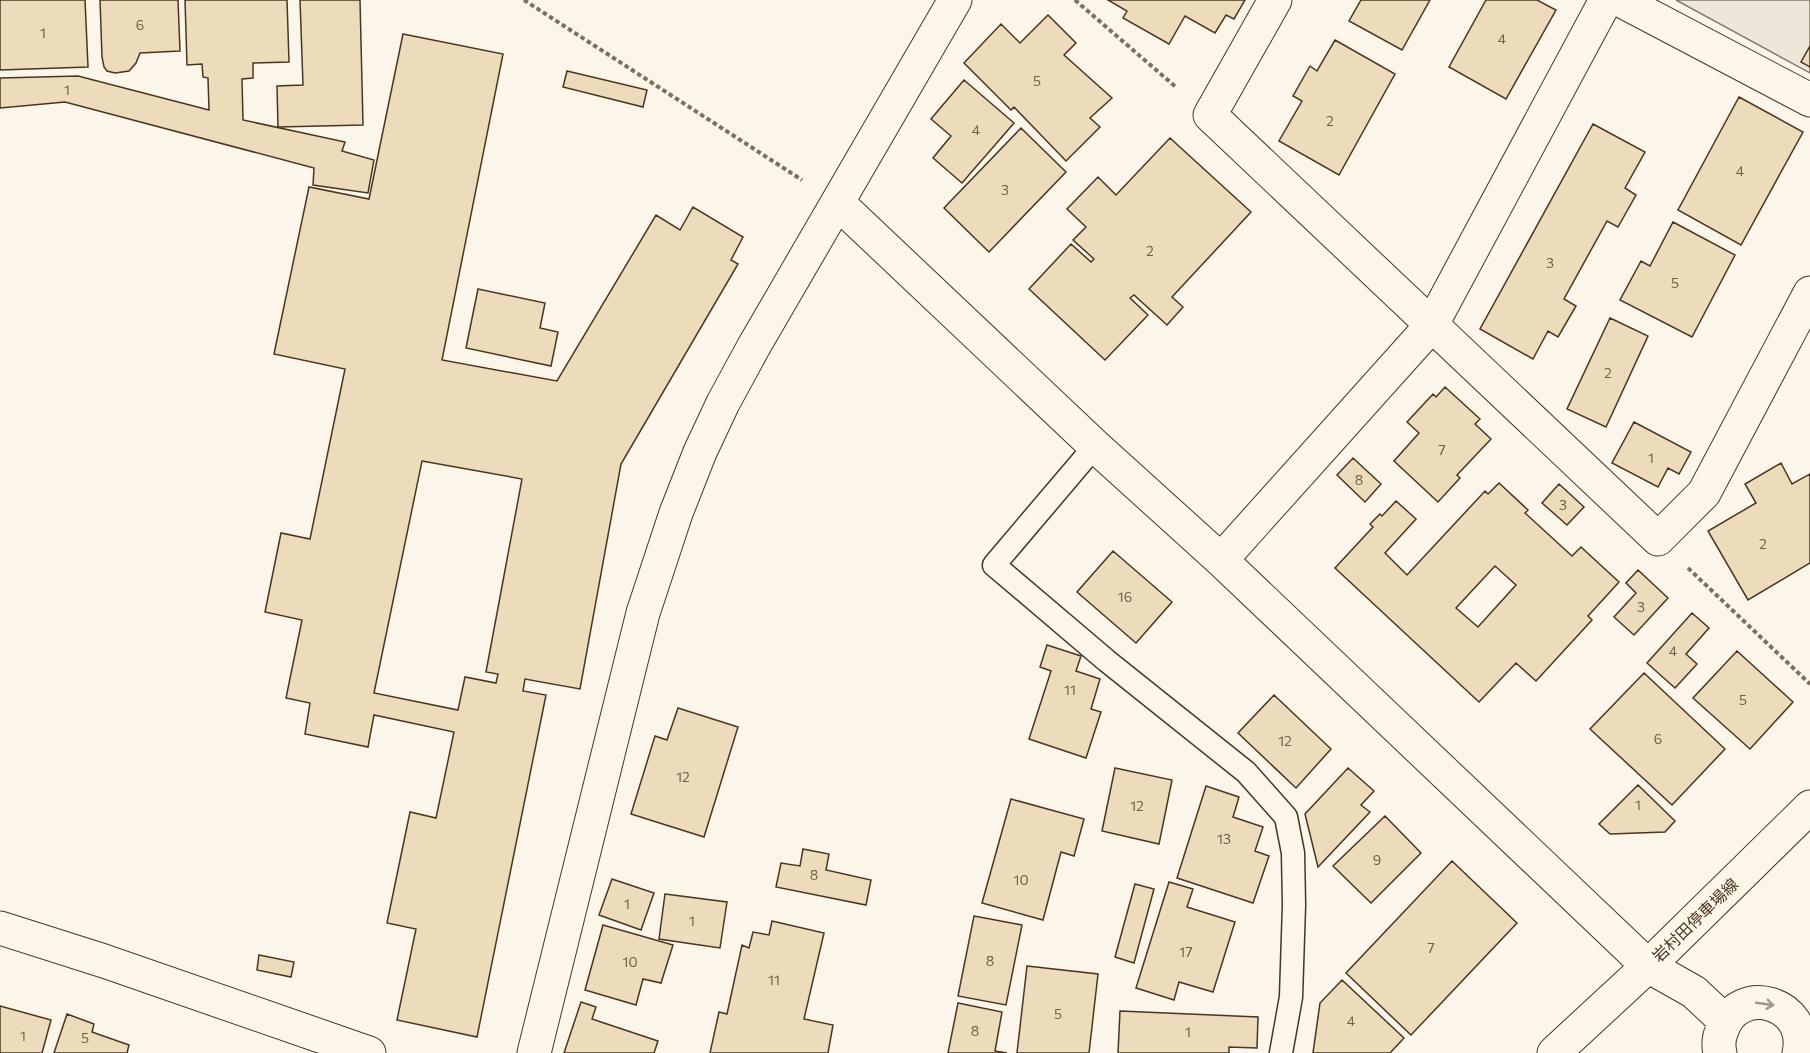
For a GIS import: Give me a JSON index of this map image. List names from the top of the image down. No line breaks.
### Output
{"streets":{"street":["岩村田停車場線"]},"house_numbers":["6","1","4","5","1","2","4","4","3","2","3","5","2","7","1","8","3","2","16","3","4","11","5","6","12","12","1","12","13","9","8","10","1","1","7","17","8","10","11","5","4","8","1","1","5"]}
